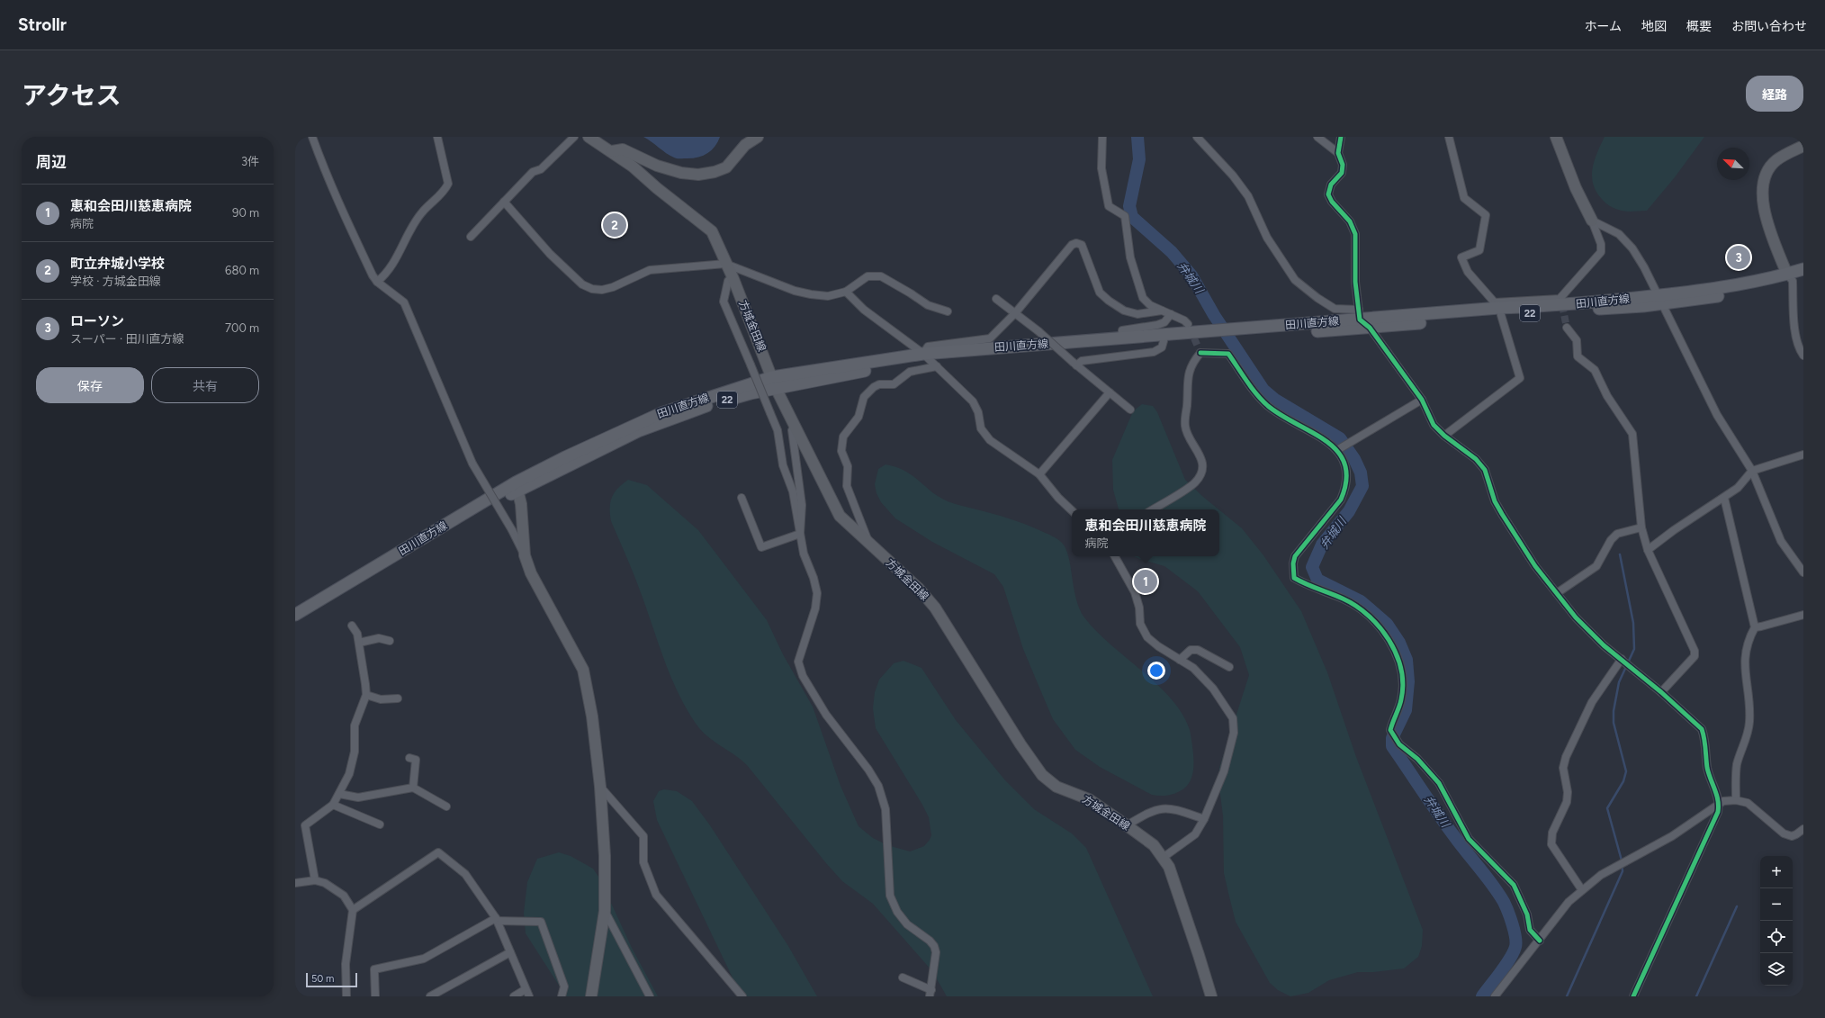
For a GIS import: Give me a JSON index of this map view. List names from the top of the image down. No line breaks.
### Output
{"streets":{"main road":["田川直方線","22","方城金田線"]},"crossings":[["田川直方線","方城金田線"]],"water":["弁城川"],"scale_bar":"50 m","north":"top left","page":{"header":"Strollr","nav":["ホーム","地図","概要","お問い合わせ"],"title":"アクセス","buttons":["経路",["保存","共有"]],"heading":["周辺","3件"],"list":[{"mark":"1","name":"恵和会田川慈恵病院","note":"病院","value":"90 m"},{"mark":"2","name":"町立弁城小学校","note":"学校 · 方城金田線","value":"680 m"},{"mark":"3","name":"ローソン","note":"スーパー · 田川直方線","value":"700 m"}],"pins":["2","3","1"],"popup":["恵和会田川慈恵病院","病院"],"map_buttons":["+","−"],"scale":"50 m"}}
